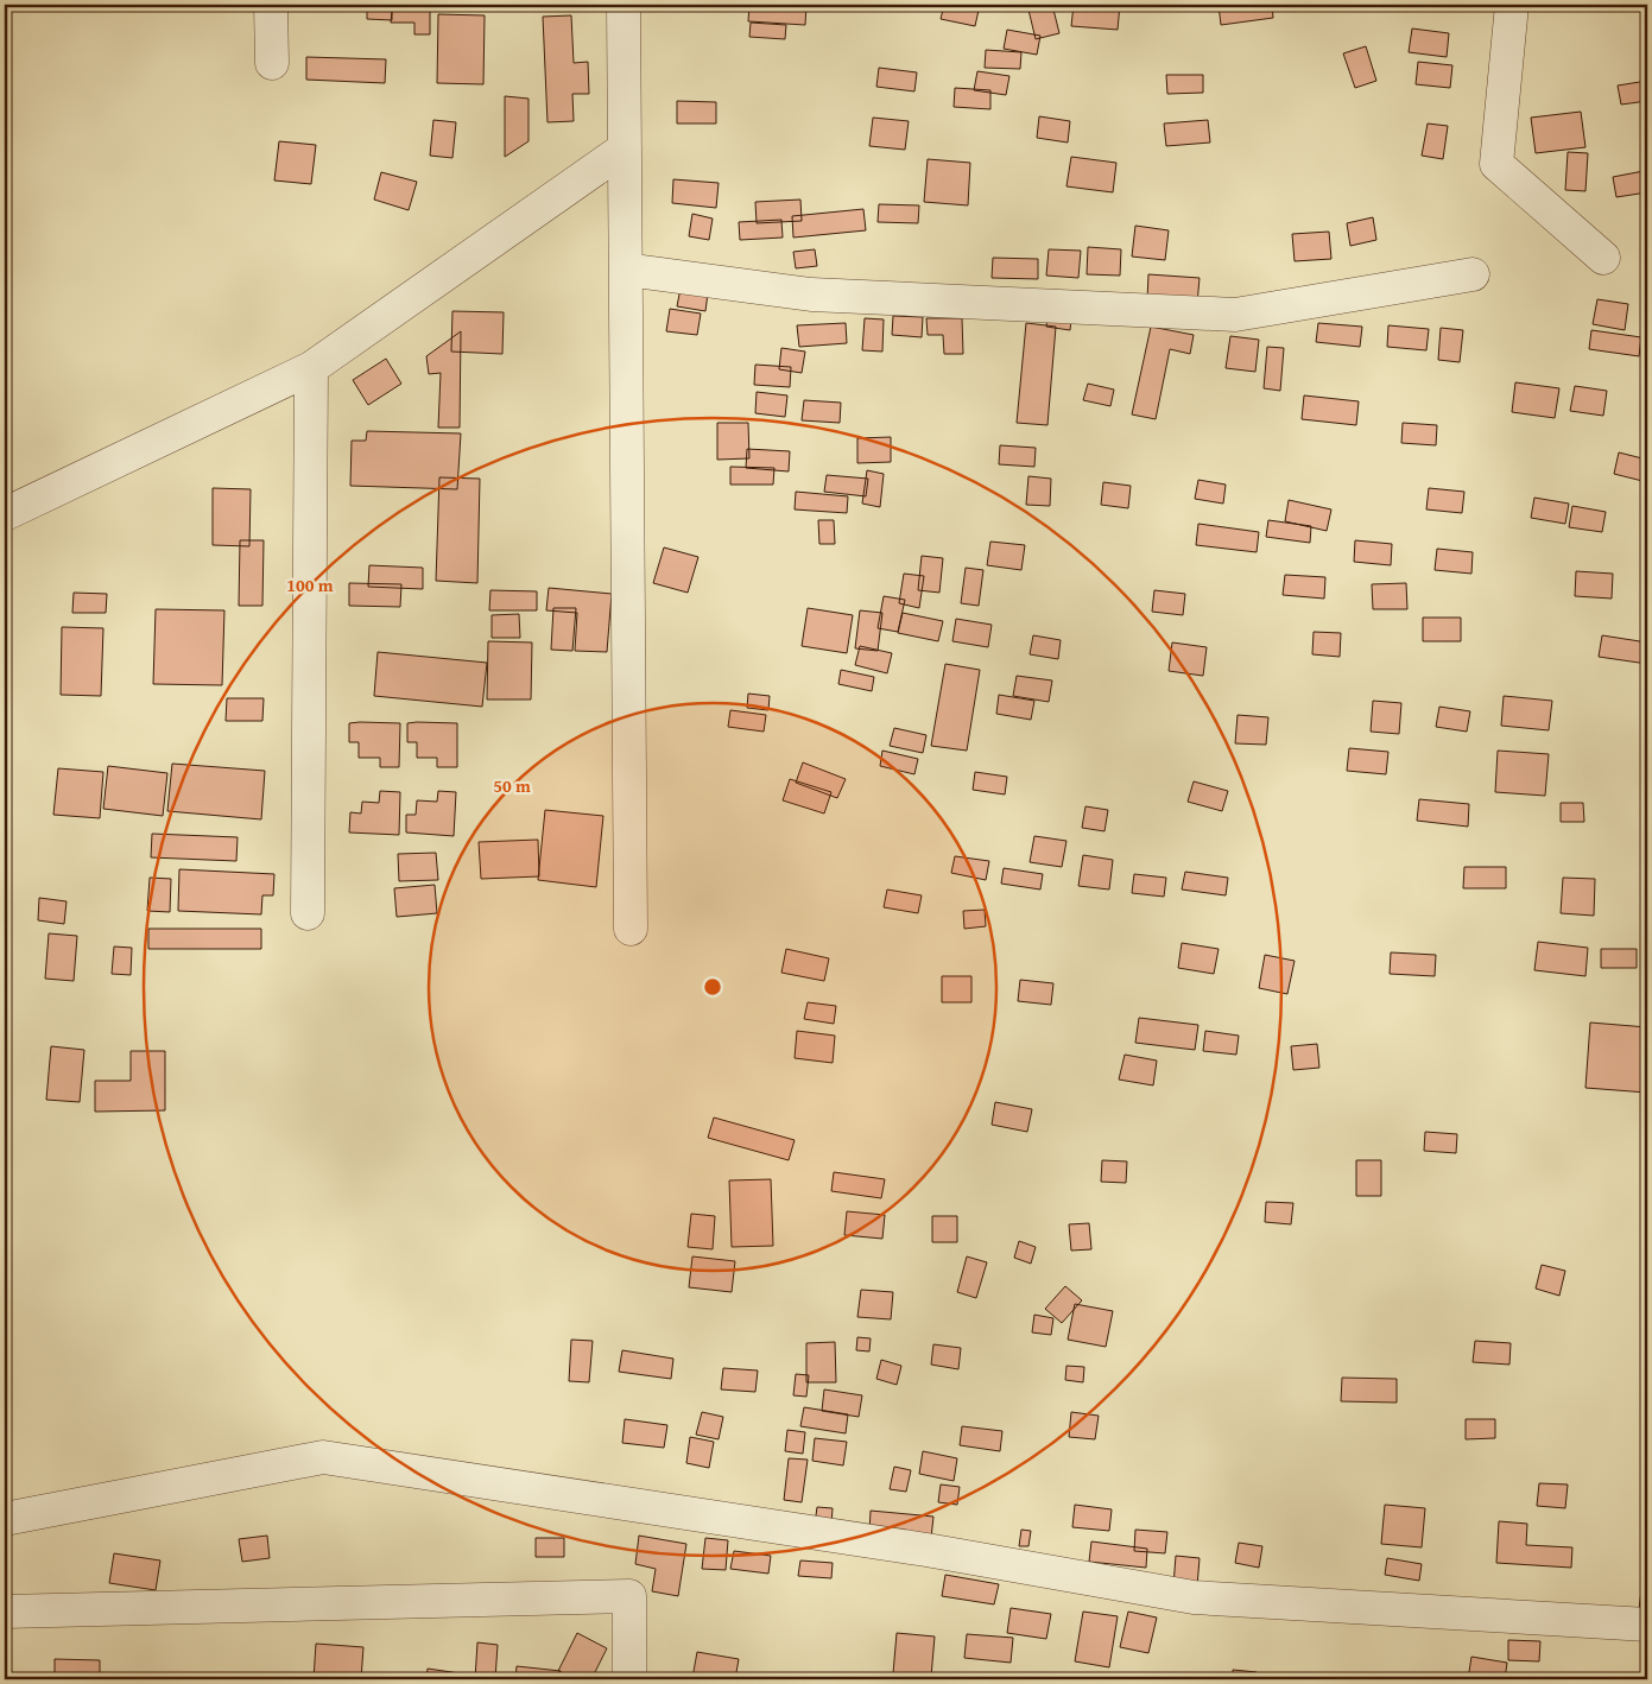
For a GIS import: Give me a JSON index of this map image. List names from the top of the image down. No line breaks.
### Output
{"rings":["100 m","50 m"]}
